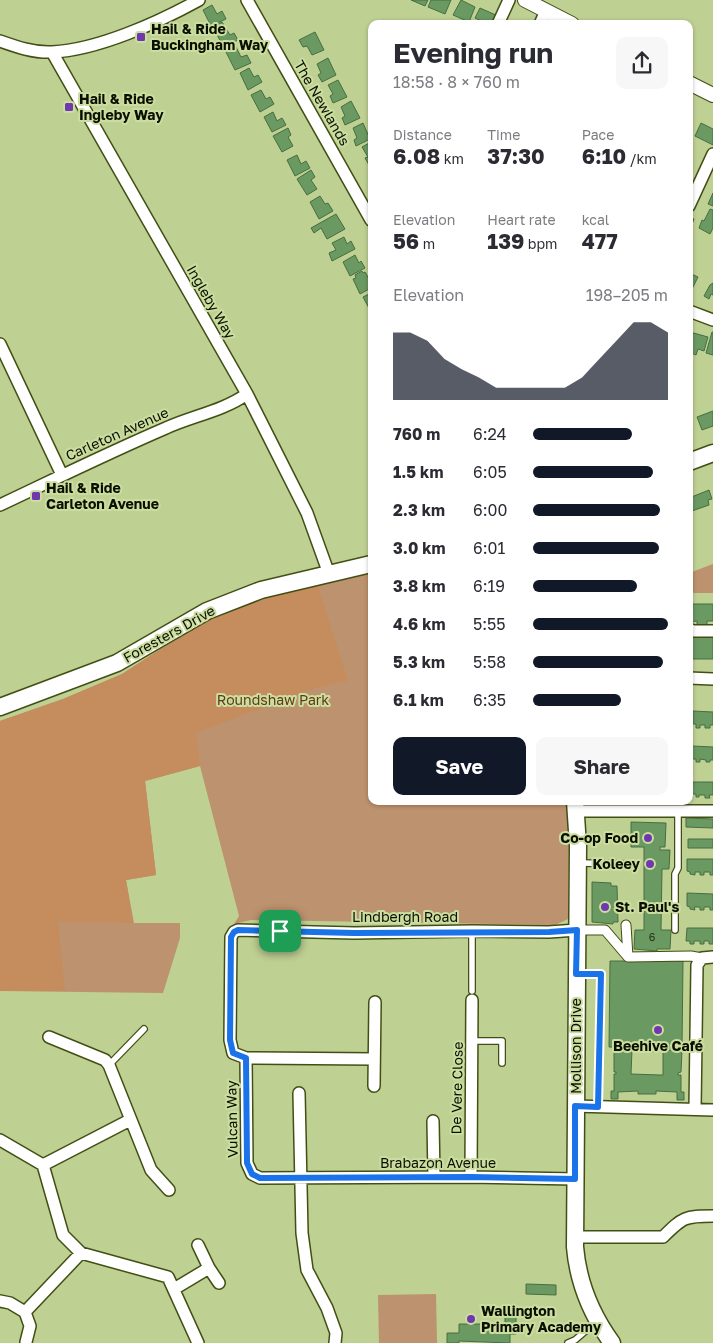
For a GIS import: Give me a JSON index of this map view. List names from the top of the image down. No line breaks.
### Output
{"streets":{"main road":["Foresters Drive","Mollison Drive"],"street":["The Newlands","Ingleby Way","Carleton Avenue","Lindbergh Road","De Vere Close","Vulcan Way","Brabazon Avenue"]},"crossings":[["Ingleby Way","Carleton Avenue"],["Ingleby Way","Foresters Drive"],["Lindbergh Road","Mollison Drive"],["Lindbergh Road","Vulcan Way"],["Mollison Drive","Brabazon Avenue"],["De Vere Close","Brabazon Avenue"],["Vulcan Way","Brabazon Avenue"]],"parks":["Roundshaw Park"],"places":{"transit":["Hail & Ride Buckingham Way","Hail & Ride Ingleby Way","Hail & Ride Carleton Avenue"],"other":["Co-op Food","Koleey","St. Paul's","Beehive Café","Wallington Primary Academy"]},"house_numbers":["6"],"page":{"heading":["Evening run","18:58 · 8 × 760 m"],"stats":[["Distance","6.08 km"],["Time","37:30"],["Pace","6:10 /km"],["Elevation","56 m"],["Heart rate","139 bpm"],["kcal","477"]],"chart":["Elevation","198–205 m"],"list":[{"name":"760 m","note":"6:24"},{"name":"1.5 km","note":"6:05"},{"name":"2.3 km","note":"6:00"},{"name":"3.0 km","note":"6:01"},{"name":"3.8 km","note":"6:19"},{"name":"4.6 km","note":"5:55"},{"name":"5.3 km","note":"5:58"},{"name":"6.1 km","note":"6:35"}],"buttons":["Save","Share"]}}
